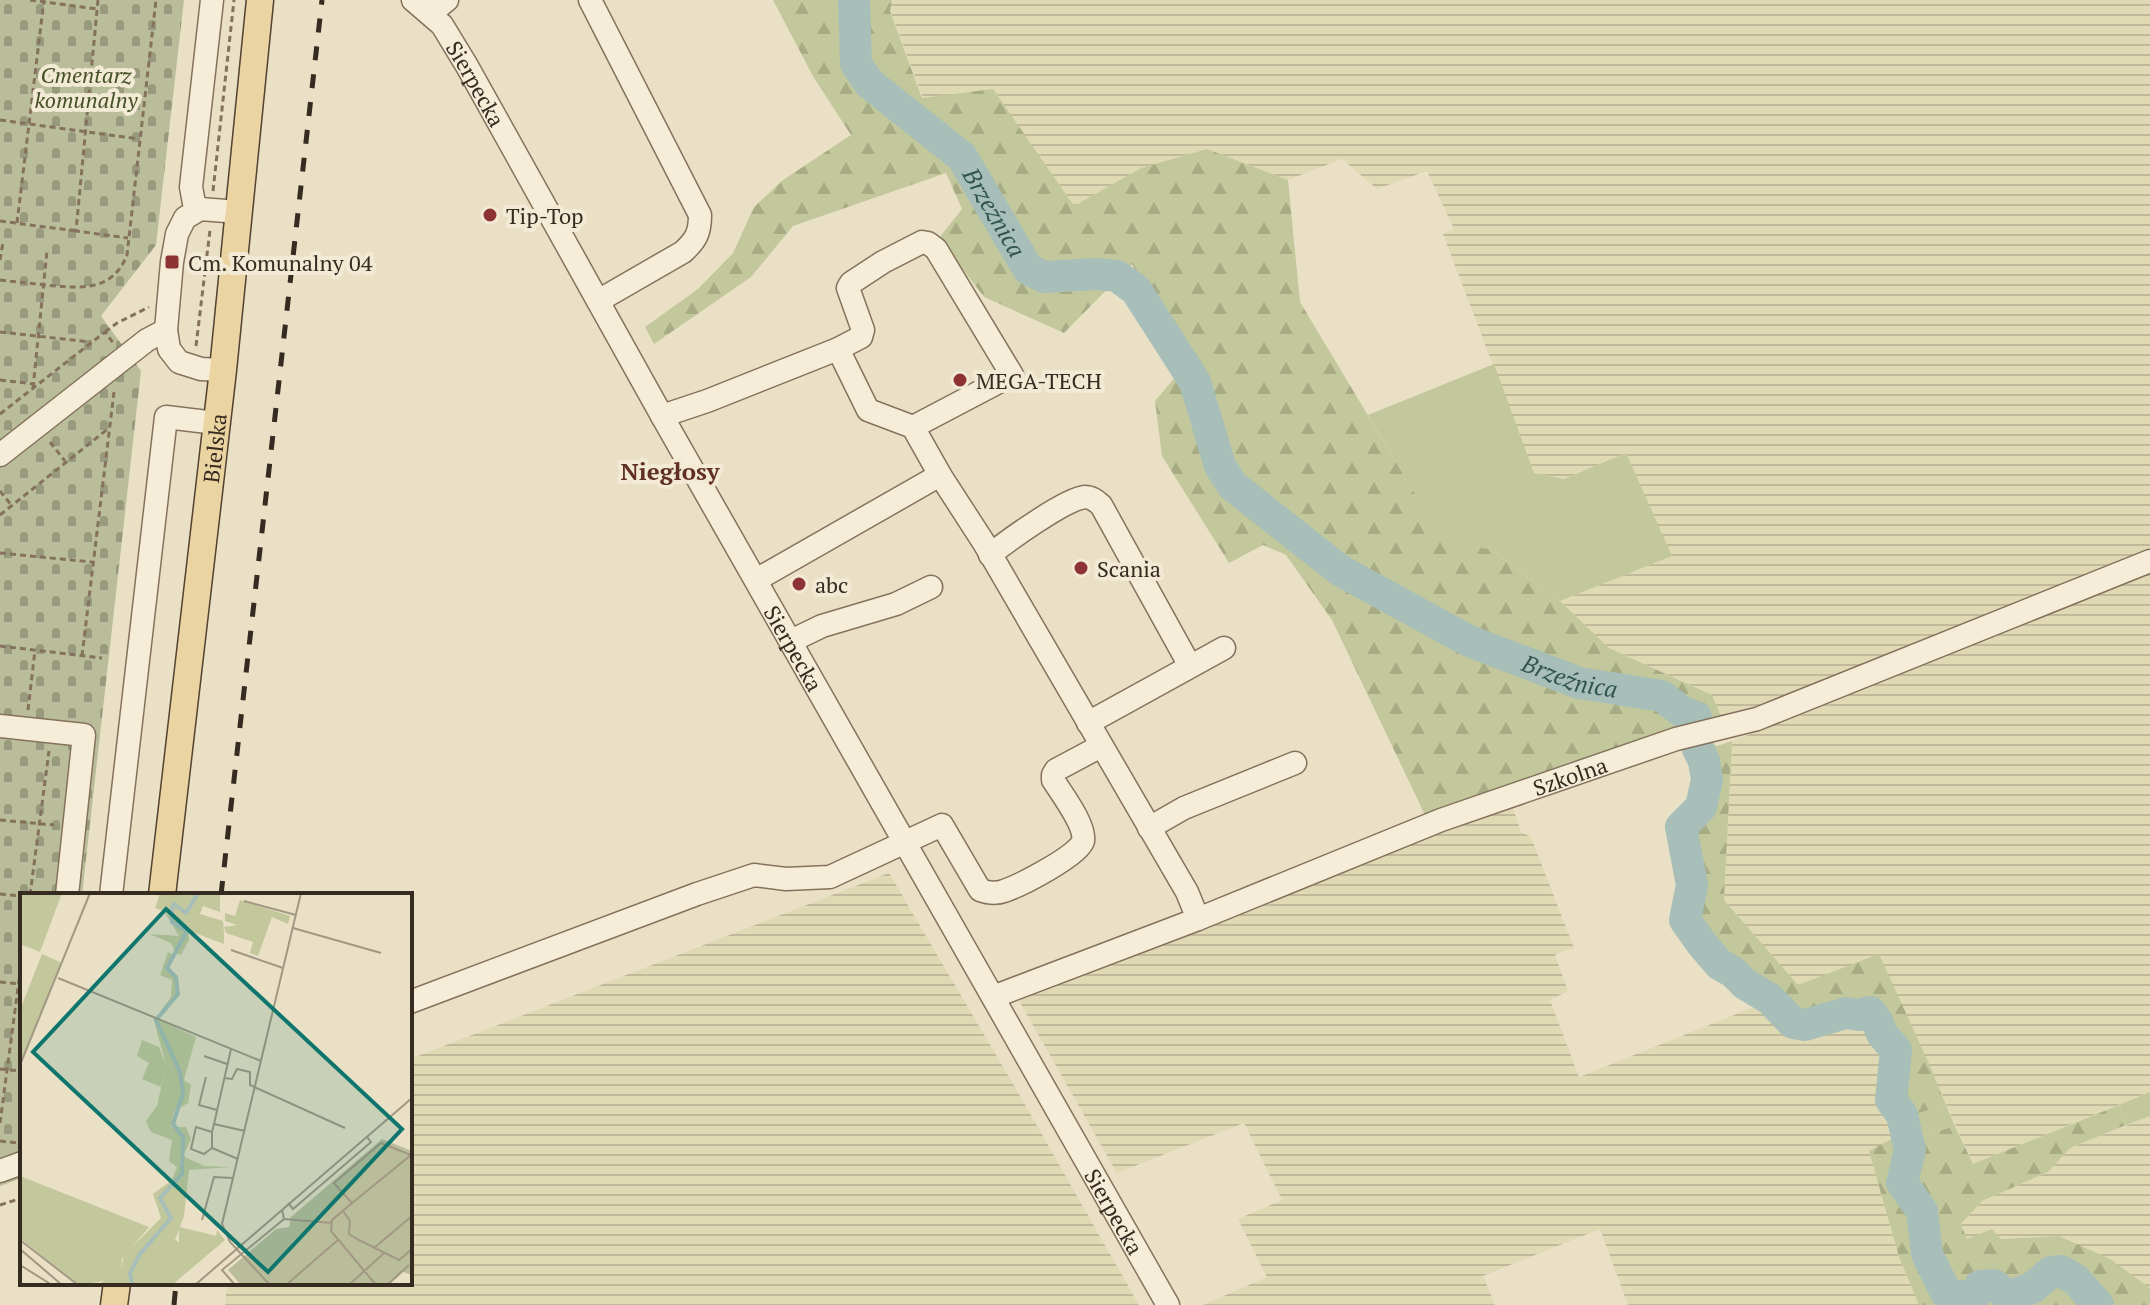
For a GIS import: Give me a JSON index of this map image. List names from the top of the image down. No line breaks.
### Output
{"streets":{"main road":["Bielska"],"street":["Sierpecka","Szkolna"]},"crossings":[["Sierpecka","Szkolna"]],"districts":["Niegłosy"],"water":["Brzeźnica"],"parks":["Cmentarz komunalny"],"places":{"other":["Tip-Top","MEGA-TECH","Scania","abc"],"transit":["Cm. Komunalny 04"]}}
